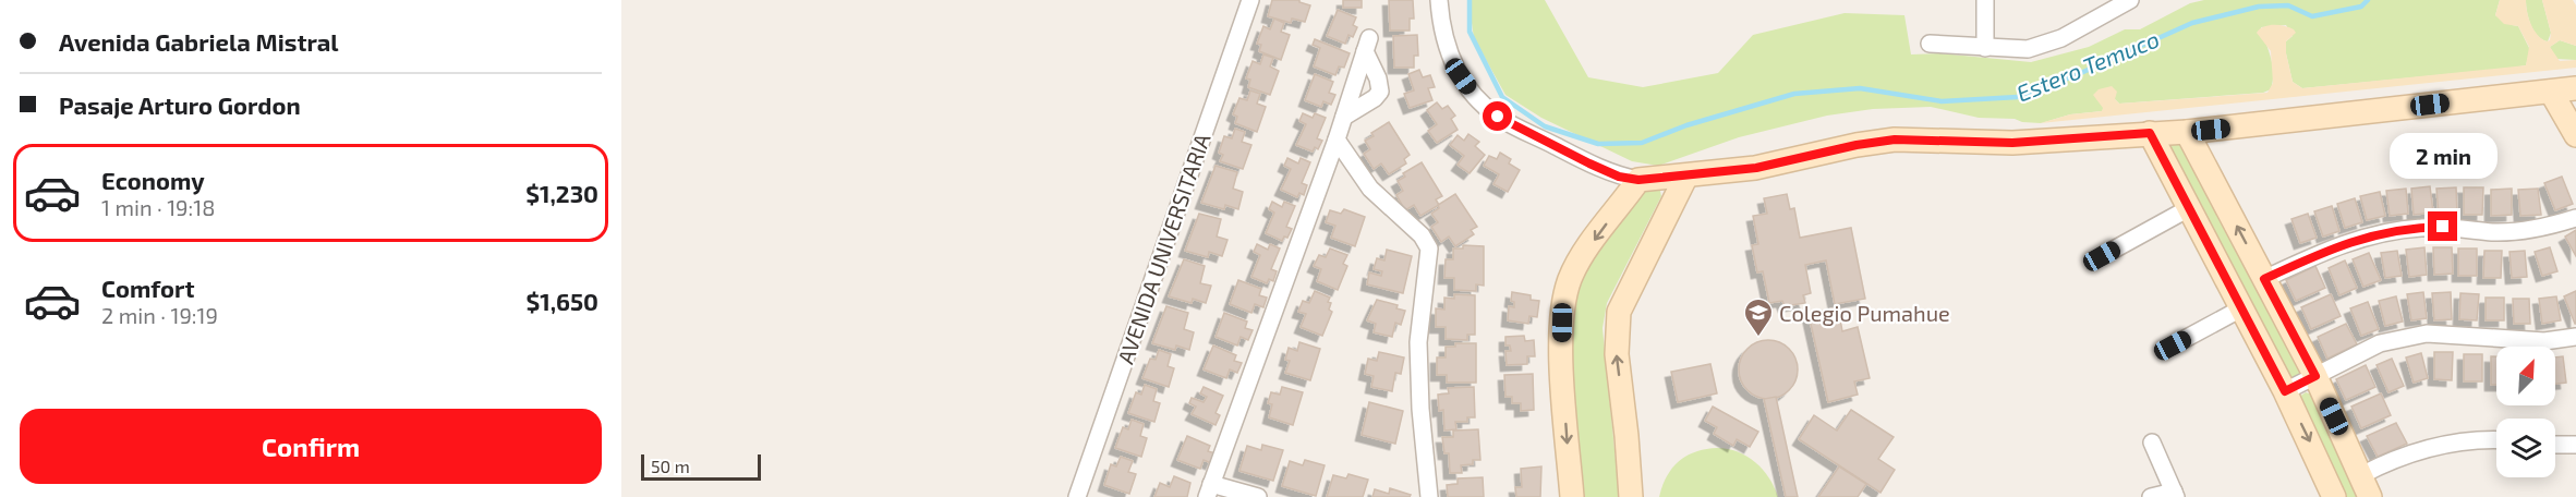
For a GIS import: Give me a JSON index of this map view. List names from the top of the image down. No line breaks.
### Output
{"streets":{"street":["AVENIDA UNIVERSITARIA"]},"water":["Estero Temuco"],"places":{"school or university":["Colegio Pumahue"]},"scale_bar":"50 m","north":"top right","page":{"banner":["Avenida Gabriela Mistral","Pasaje Arturo Gordon"],"bubble":"2 min","list":[{"name":"Economy","note":"1 min · 19:18","value":"$1,230"},{"name":"Comfort","note":"2 min · 19:19","value":"$1,650"}],"buttons":"Confirm","scale":"50 m"}}
